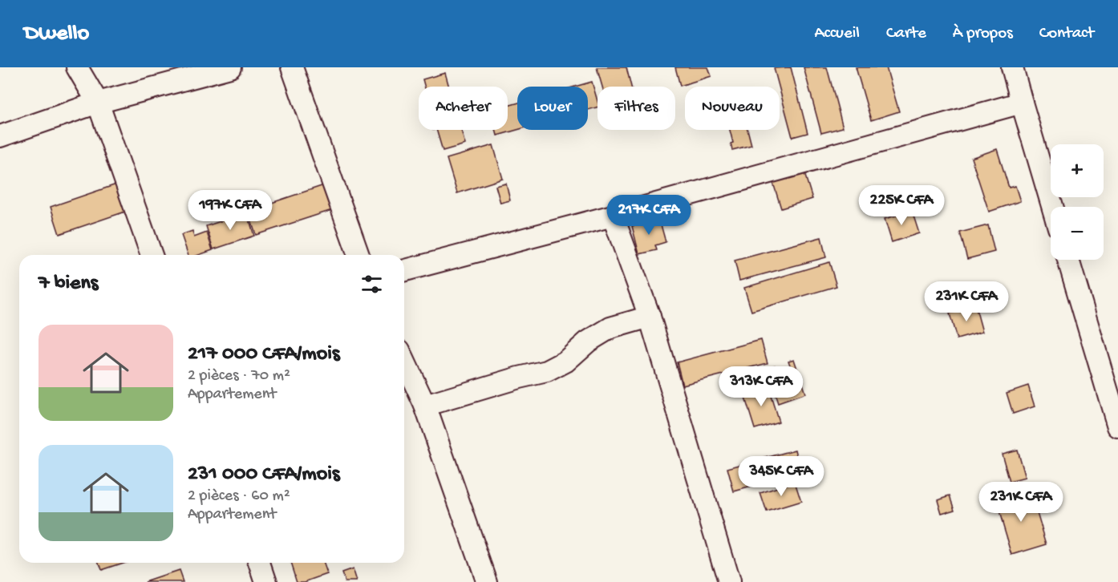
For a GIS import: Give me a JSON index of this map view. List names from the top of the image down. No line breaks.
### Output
{"page":{"header":"Dwello","nav":["Accueil","Carte","À propos","Contact"],"chip":["Acheter","Louer","Filtres","Nouveau"],"map_buttons":["+","−"],"price":["225K CFA","197K CFA","217K CFA","231K CFA","313K CFA","345K CFA","231K CFA"],"heading":"7 biens","list":[{"name":"217 000 CFA/mois","note":"2 pièces · 70 m² · Appartement"},{"name":"231 000 CFA/mois","note":"2 pièces · 60 m² · Appartement"}]}}
